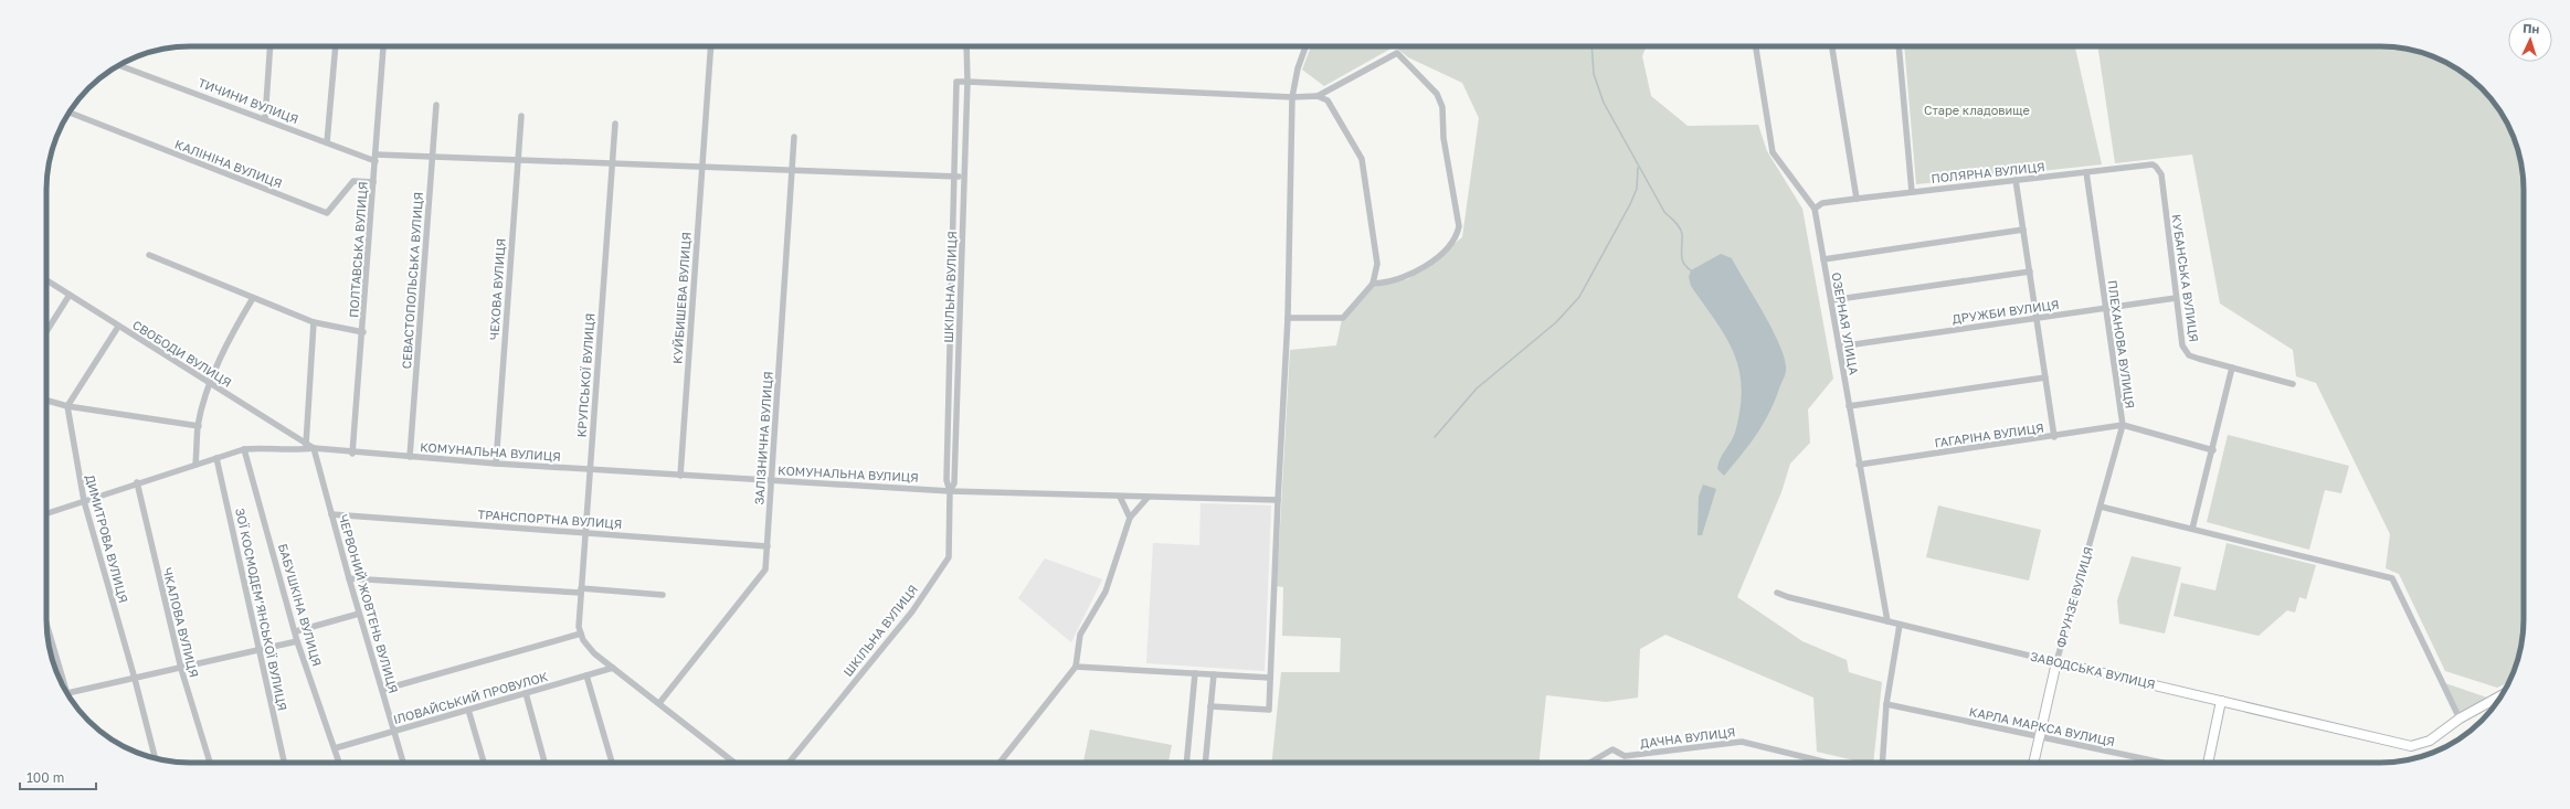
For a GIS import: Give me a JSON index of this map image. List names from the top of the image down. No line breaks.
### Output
{"streets":{"street":["ТИЧИНИ ВУЛИЦЯ","КАЛІНІНА ВУЛИЦЯ","ПОЛЯРНА ВУЛИЦЯ","ПОЛТАВСЬКА ВУЛИЦЯ","КУБАНСЬКА ВУЛИЦЯ","СЕВАСТОПОЛЬСЬКА ВУЛИЦЯ","ШКІЛЬНА ВУЛИЦЯ","ЧЕХОВА ВУЛИЦЯ","КУЙБИШЕВА ВУЛИЦЯ","ДРУЖБИ ВУЛИЦЯ","ОЗЕРНАЯ УЛИЦА","ПЛЕХАНОВА ВУЛИЦЯ","СВОБОДИ ВУЛИЦЯ","КРУПСЬКОЇ ВУЛИЦЯ","ГАГАРІНА ВУЛИЦЯ","ЗАЛІЗНИЧНА ВУЛИЦЯ","КОМУНАЛЬНА ВУЛИЦЯ","ТРАНСПОРТНА ВУЛИЦЯ","ДИМИТРОВА ВУЛИЦЯ","ФРУНЗЕ ВУЛИЦЯ","ЧЕРВОНИЙ ЖОВТЕНЬ ВУЛИЦЯ","БАБУШКІНА ВУЛИЦЯ","ЗОЇ КОСМОДЕМ’ЯНСЬКОЇ ВУЛИЦЯ","ЧКАЛОВА ВУЛИЦЯ","ЗАВОДСЬКА ВУЛИЦЯ","ІЛОВАЙСЬКИЙ ПРОВУЛОК","КАРЛА МАРКСА ВУЛИЦЯ","ДАЧНА ВУЛИЦЯ"]},"crossings":[["ТИЧИНИ ВУЛИЦЯ","ПОЛТАВСЬКА ВУЛИЦЯ"],["ТИЧИНИ ВУЛИЦЯ","СЕВАСТОПОЛЬСЬКА ВУЛИЦЯ"],["ТИЧИНИ ВУЛИЦЯ","ШКІЛЬНА ВУЛИЦЯ"],["ТИЧИНИ ВУЛИЦЯ","ЧЕХОВА ВУЛИЦЯ"],["ТИЧИНИ ВУЛИЦЯ","КУЙБИШЕВА ВУЛИЦЯ"],["ТИЧИНИ ВУЛИЦЯ","КРУПСЬКОЇ ВУЛИЦЯ"],["ТИЧИНИ ВУЛИЦЯ","ЗАЛІЗНИЧНА ВУЛИЦЯ"],["КАЛІНІНА ВУЛИЦЯ","ПОЛТАВСЬКА ВУЛИЦЯ"],["ПОЛЯРНА ВУЛИЦЯ","КУБАНСЬКА ВУЛИЦЯ"],["ПОЛЯРНА ВУЛИЦЯ","ОЗЕРНАЯ УЛИЦА"],["ПОЛЯРНА ВУЛИЦЯ","ПЛЕХАНОВА ВУЛИЦЯ"],["ПОЛТАВСЬКА ВУЛИЦЯ","КОМУНАЛЬНА ВУЛИЦЯ"],["КУБАНСЬКА ВУЛИЦЯ","ДРУЖБИ ВУЛИЦЯ"],["СЕВАСТОПОЛЬСЬКА ВУЛИЦЯ","КОМУНАЛЬНА ВУЛИЦЯ"],["ШКІЛЬНА ВУЛИЦЯ","КОМУНАЛЬНА ВУЛИЦЯ"],["ЧЕХОВА ВУЛИЦЯ","КОМУНАЛЬНА ВУЛИЦЯ"],["КУЙБИШЕВА ВУЛИЦЯ","КОМУНАЛЬНА ВУЛИЦЯ"],["ДРУЖБИ ВУЛИЦЯ","ОЗЕРНАЯ УЛИЦА"],["ДРУЖБИ ВУЛИЦЯ","ПЛЕХАНОВА ВУЛИЦЯ"],["ОЗЕРНАЯ УЛИЦА","ГАГАРІНА ВУЛИЦЯ"],["ОЗЕРНАЯ УЛИЦА","ЗАВОДСЬКА ВУЛИЦЯ"],["ПЛЕХАНОВА ВУЛИЦЯ","ГАГАРІНА ВУЛИЦЯ"],["ПЛЕХАНОВА ВУЛИЦЯ","ФРУНЗЕ ВУЛИЦЯ"],["СВОБОДИ ВУЛИЦЯ","КОМУНАЛЬНА ВУЛИЦЯ"],["СВОБОДИ ВУЛИЦЯ","ЧЕРВОНИЙ ЖОВТЕНЬ ВУЛИЦЯ"],["КРУПСЬКОЇ ВУЛИЦЯ","КОМУНАЛЬНА ВУЛИЦЯ"],["КРУПСЬКОЇ ВУЛИЦЯ","ТРАНСПОРТНА ВУЛИЦЯ"],["ГАГАРІНА ВУЛИЦЯ","ФРУНЗЕ ВУЛИЦЯ"],["ЗАЛІЗНИЧНА ВУЛИЦЯ","КОМУНАЛЬНА ВУЛИЦЯ"],["ЗАЛІЗНИЧНА ВУЛИЦЯ","ТРАНСПОРТНА ВУЛИЦЯ"],["КОМУНАЛЬНА ВУЛИЦЯ","ДИМИТРОВА ВУЛИЦЯ"],["КОМУНАЛЬНА ВУЛИЦЯ","ЧЕРВОНИЙ ЖОВТЕНЬ ВУЛИЦЯ"],["КОМУНАЛЬНА ВУЛИЦЯ","БАБУШКІНА ВУЛИЦЯ"],["КОМУНАЛЬНА ВУЛИЦЯ","ЗОЇ КОСМОДЕМ’ЯНСЬКОЇ ВУЛИЦЯ"],["КОМУНАЛЬНА ВУЛИЦЯ","ЧКАЛОВА ВУЛИЦЯ"],["ТРАНСПОРТНА ВУЛИЦЯ","ЧЕРВОНИЙ ЖОВТЕНЬ ВУЛИЦЯ"],["ФРУНЗЕ ВУЛИЦЯ","ЗАВОДСЬКА ВУЛИЦЯ"],["ФРУНЗЕ ВУЛИЦЯ","КАРЛА МАРКСА ВУЛИЦЯ"],["ЧЕРВОНИЙ ЖОВТЕНЬ ВУЛИЦЯ","ІЛОВАЙСЬКИЙ ПРОВУЛОК"],["БАБУШКІНА ВУЛИЦЯ","ІЛОВАЙСЬКИЙ ПРОВУЛОК"]],"parks":["Старе кладовище"],"scale_bar":"100 m","north":"top"}
